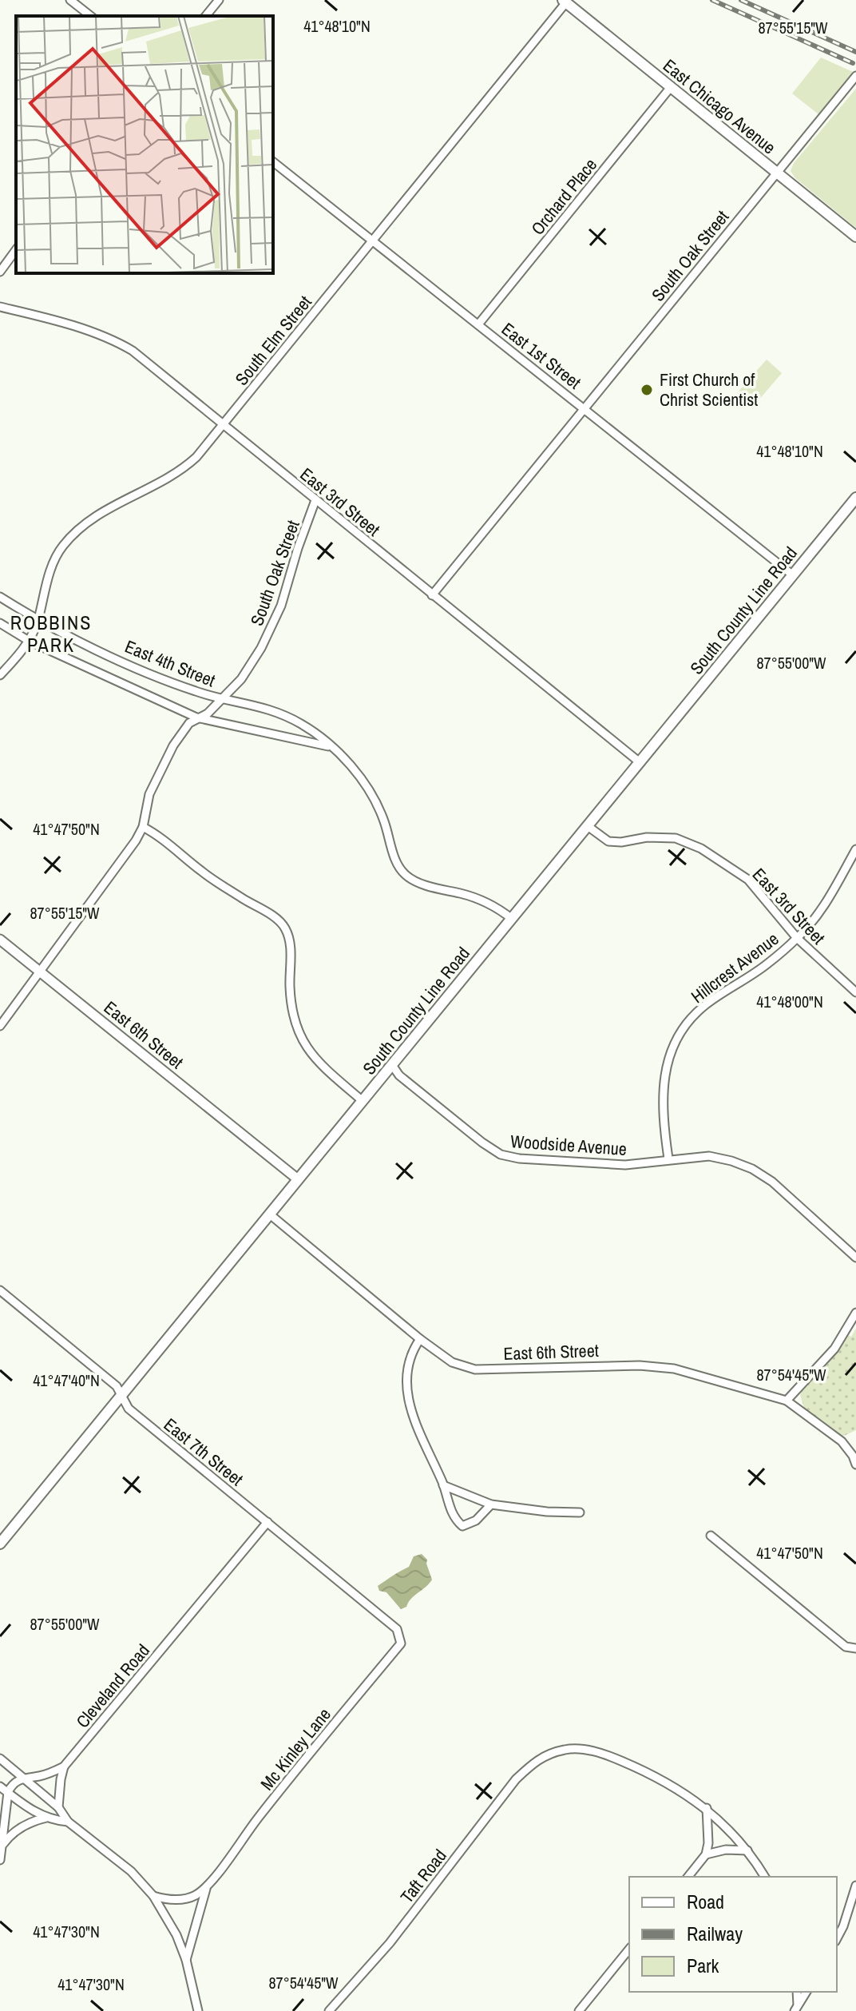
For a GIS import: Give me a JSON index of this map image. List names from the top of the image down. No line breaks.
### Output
{"streets":{"main road":["East Chicago Avenue","South County Line Road"],"street":["Orchard Place","South Oak Street","South Elm Street","East 1st Street","East 3rd Street","East 4th Street","Hillcrest Avenue","East 6th Street","Woodside Avenue","East 7th Street","Cleveland Road","Mc Kinley Lane","Taft Road"]},"crossings":[["East Chicago Avenue","Orchard Place"],["East Chicago Avenue","South Oak Street"],["East Chicago Avenue","South Elm Street"],["Orchard Place","East 1st Street"],["South Oak Street","East 1st Street"],["South Oak Street","East 3rd Street"],["South Oak Street","East 4th Street"],["South Oak Street","East 6th Street"],["South Elm Street","East 1st Street"],["South Elm Street","East 3rd Street"],["South Elm Street","East 4th Street"],["East 1st Street","South County Line Road"],["East 3rd Street","South County Line Road"],["East 3rd Street","Hillcrest Avenue"],["South County Line Road","East 4th Street"],["South County Line Road","East 6th Street"],["South County Line Road","Woodside Avenue"],["South County Line Road","East 7th Street"],["Hillcrest Avenue","Woodside Avenue"],["East 7th Street","Cleveland Road"],["East 7th Street","Mc Kinley Lane"]],"districts":["ROBBINS PARK"],"places":["First Church of Christ Scientist"],"legend":["Road","Railway","Park"],"coordinates":["41°48'10\"N","87°55'15\"W","87°55'00\"W","41°47'50\"N","41°48'00\"N","87°54'45\"W","41°47'40\"N","41°47'30\"N"]}
